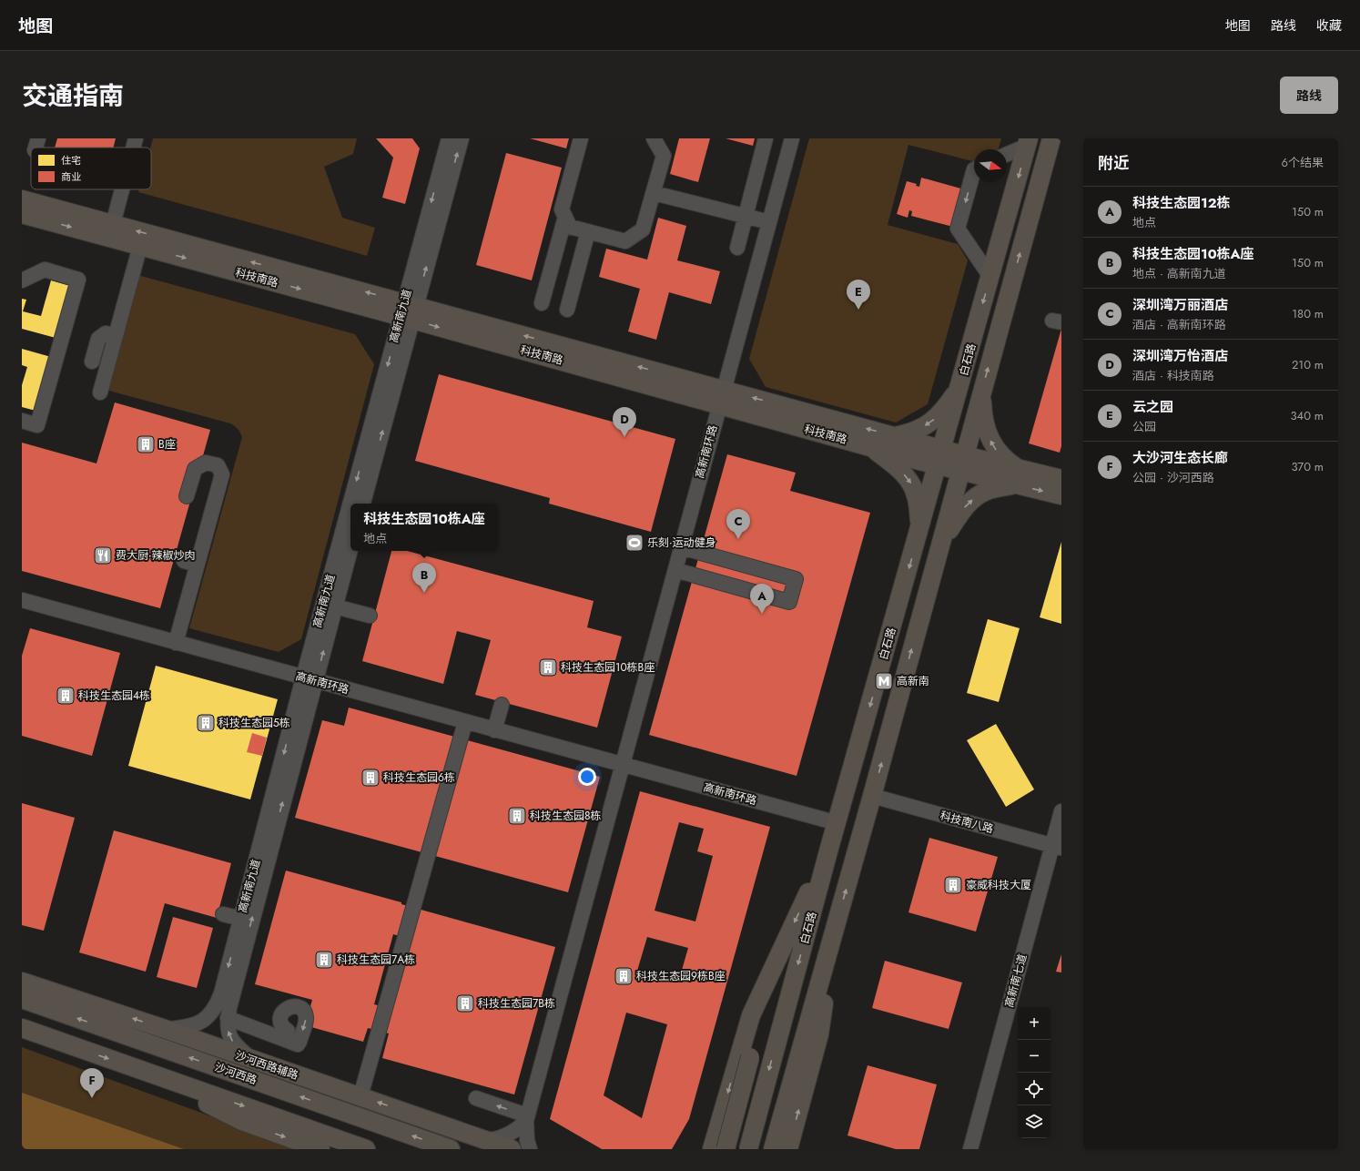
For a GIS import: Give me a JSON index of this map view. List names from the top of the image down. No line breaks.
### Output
{"streets":{"main road":["科技南路","白石路","沙河西路辅路","沙河西路"],"street":["高新南九道","高新南环路","科技南八路","高新南七道"]},"crossings":[["科技南路","高新南九道"],["科技南路","白石路"],["科技南路","高新南环路"],["高新南九道","高新南环路"],["高新南九道","沙河西路辅路"],["白石路","高新南环路"],["白石路","科技南八路"],["科技南八路","高新南七道"]],"places":{"building":["B座","科技生态园10栋B座","科技生态园4栋","科技生态园5栋","科技生态园6栋","科技生态园8栋","豪威科技大厦","科技生态园7A栋","科技生态园9栋B座","科技生态园7B栋"],"sports":["乐刻·运动健身"],"restaurant":["费大厨·辣椒炒肉"],"metro station":["高新南"]},"legend":["住宅","商业"],"north":"right","page":{"header":"地图","nav":["地图","路线","收藏"],"title":"交通指南","buttons":"路线","heading":["附近","6个结果"],"list":[{"mark":"A","name":"科技生态园12栋","note":"地点","value":"150 m"},{"mark":"B","name":"科技生态园10栋A座","note":"地点 · 高新南九道","value":"150 m"},{"mark":"C","name":"深圳湾万丽酒店","note":"酒店 · 高新南环路","value":"180 m"},{"mark":"D","name":"深圳湾万怡酒店","note":"酒店 · 科技南路","value":"210 m"},{"mark":"E","name":"云之园","note":"公园","value":"340 m"},{"mark":"F","name":"大沙河生态长廊","note":"公园 · 沙河西路","value":"370 m"}],"pins":["E","D","C","B","A","F"],"popup":["科技生态园10栋A座","地点"],"map_buttons":["+","−"]}}
